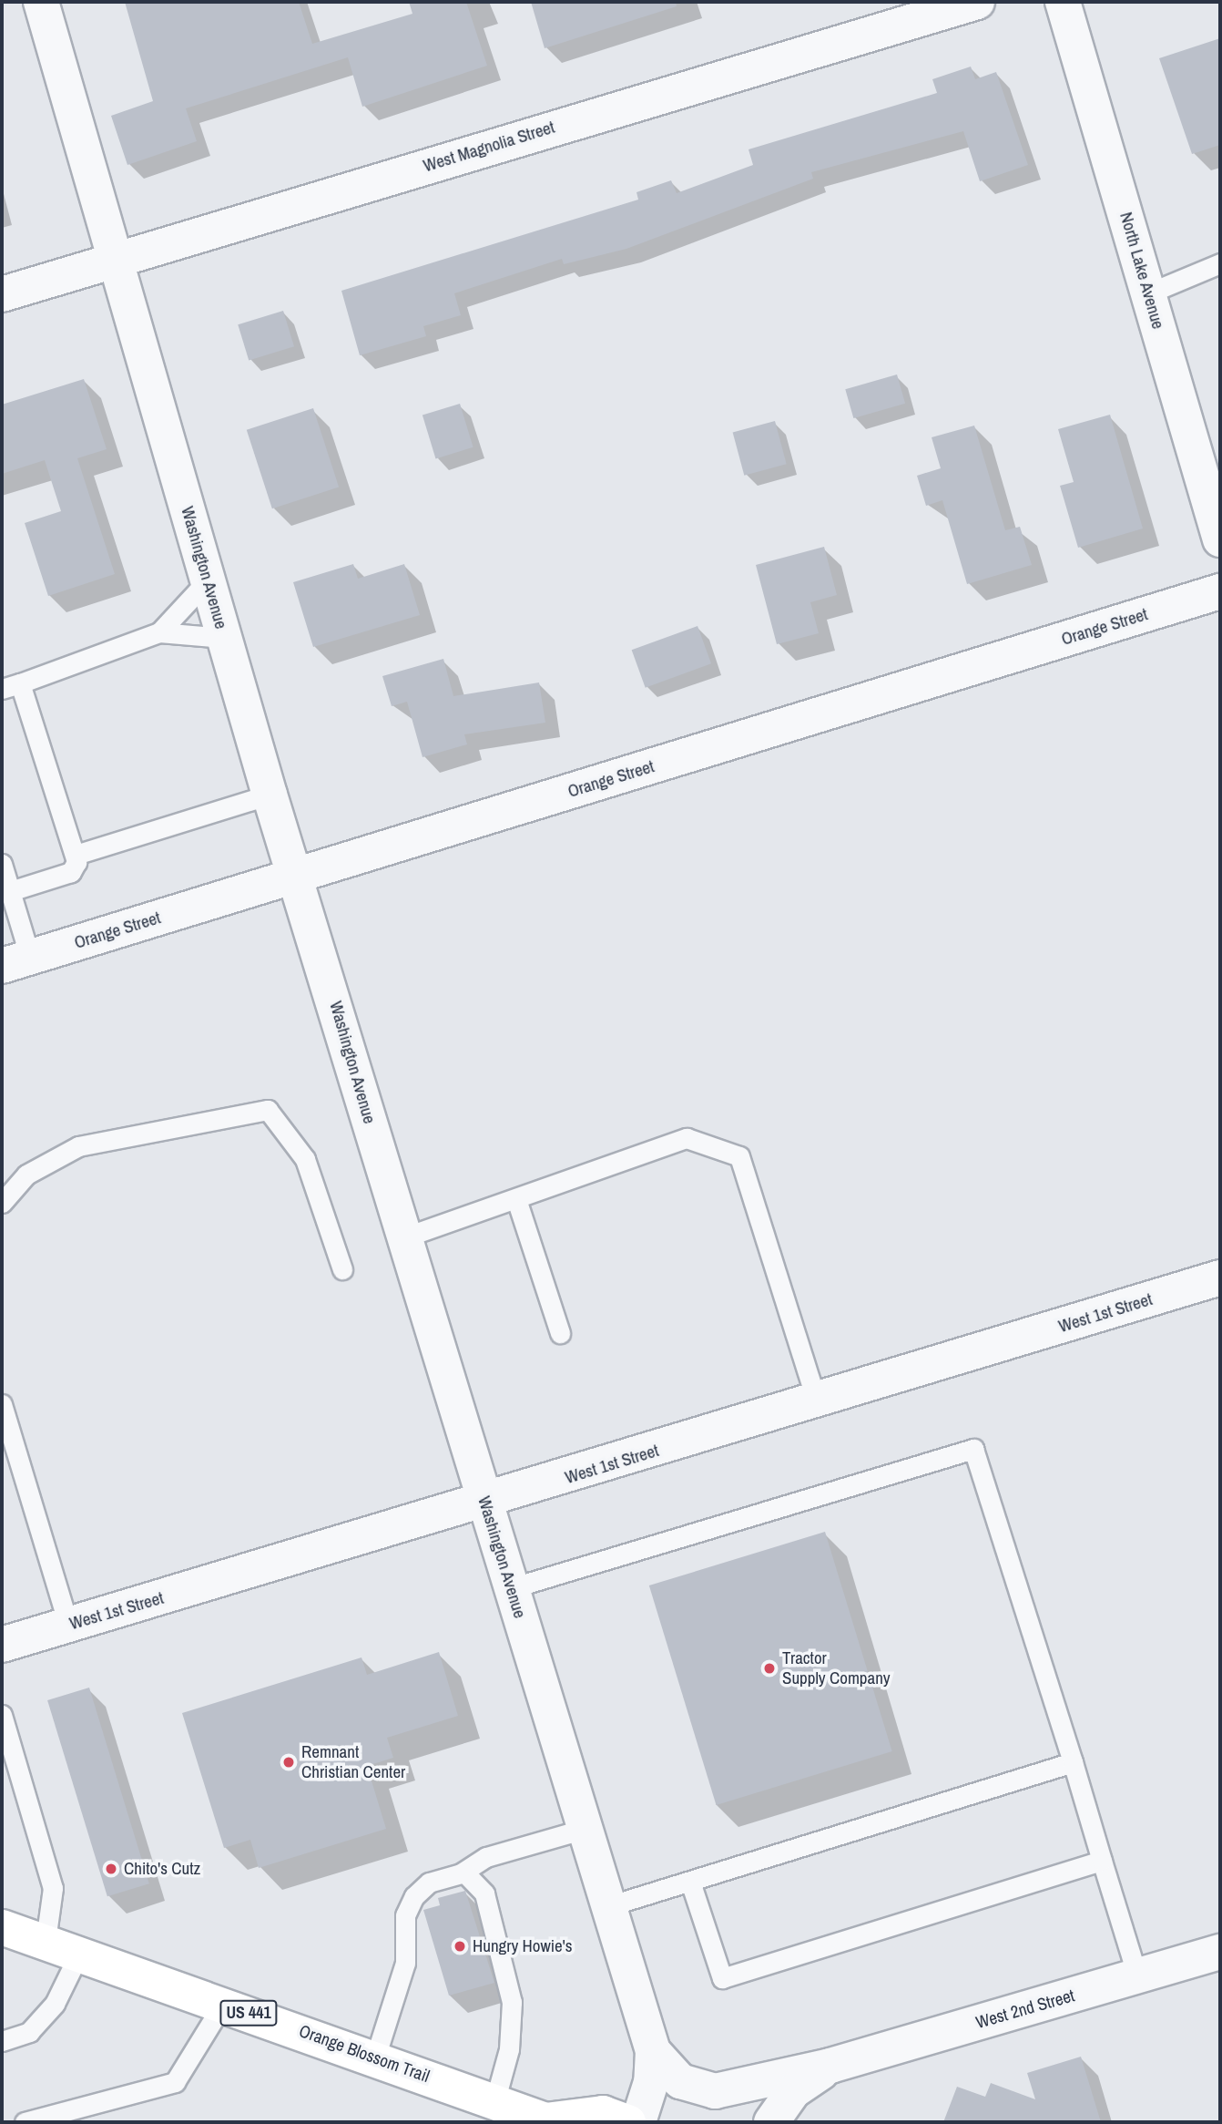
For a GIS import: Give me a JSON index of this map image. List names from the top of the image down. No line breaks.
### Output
{"streets":{"main road":["US 441","Orange Blossom Trail"],"street":["West Magnolia Street","North Lake Avenue","Washington Avenue","Orange Street","West 1st Street","West 2nd Street"]},"crossings":[["West Magnolia Street","Washington Avenue"],["Washington Avenue","Orange Street"],["Washington Avenue","West 1st Street"],["Washington Avenue","West 2nd Street"]],"places":["Tractor Supply Company","Remnant Christian Center","Chito's Cutz","Hungry Howie's"]}
